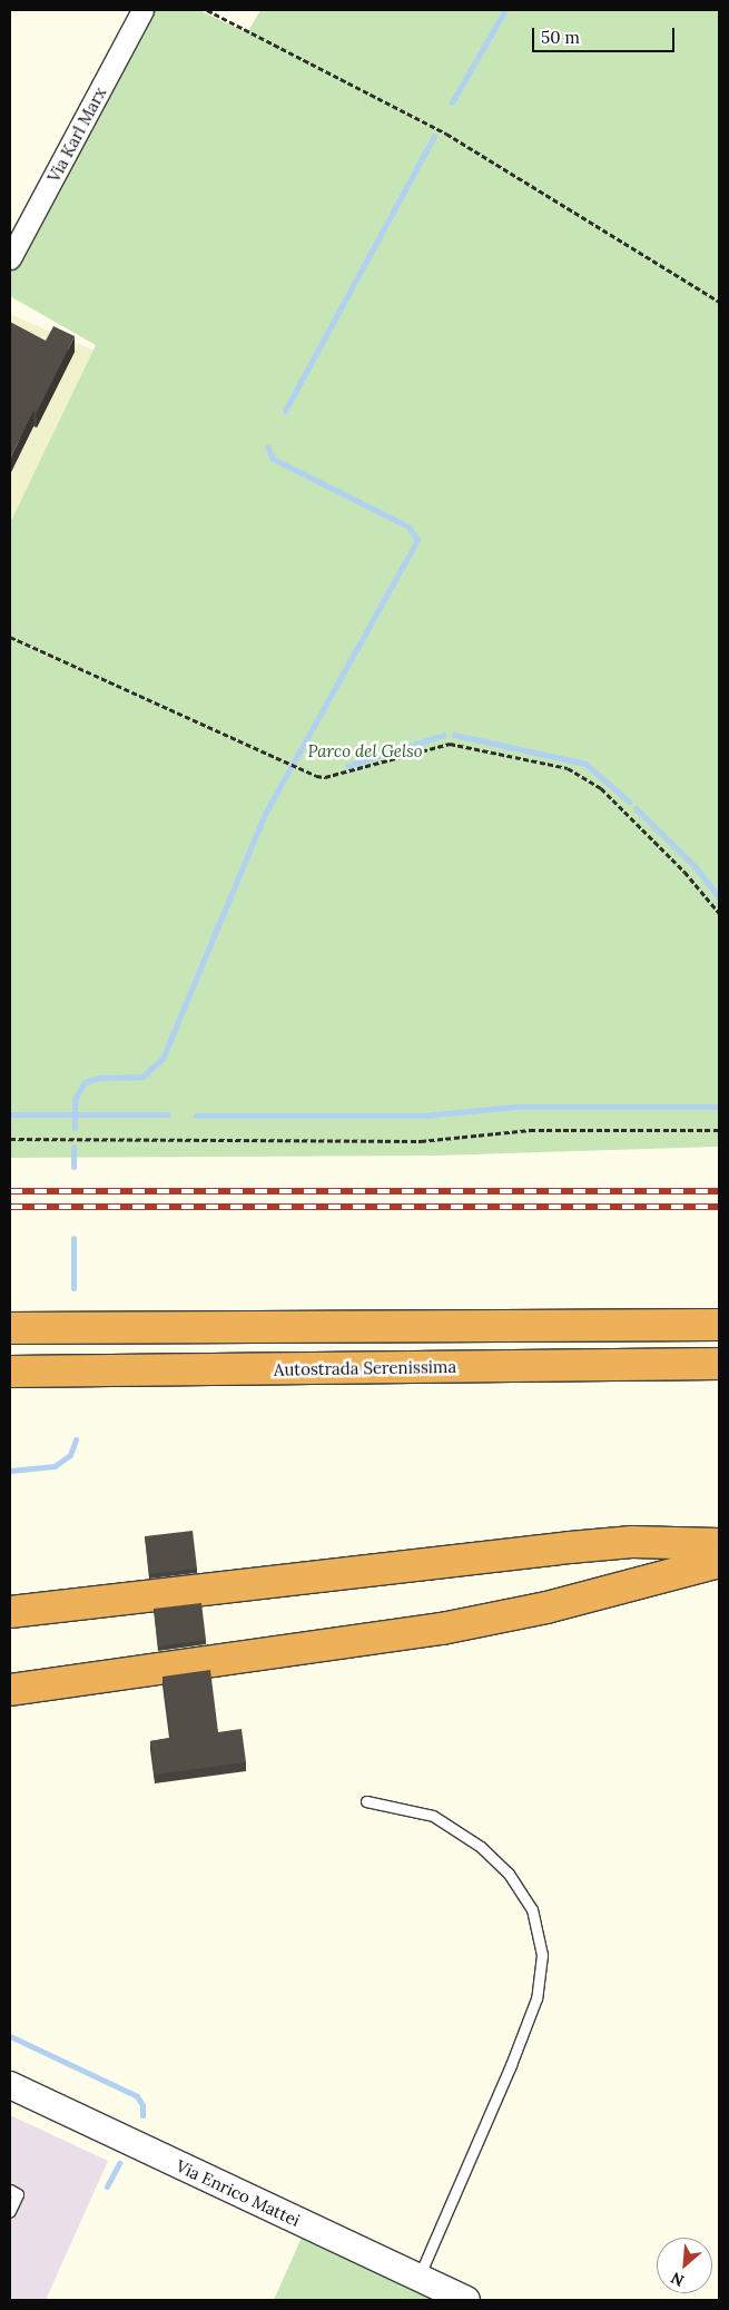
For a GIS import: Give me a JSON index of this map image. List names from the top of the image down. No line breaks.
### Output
{"streets":{"highway":["Autostrada Serenissima"],"street":["Via Karl Marx","Via Enrico Mattei"]},"parks":["Parco del Gelso"],"scale_bar":"50 m","north":"bottom left"}
